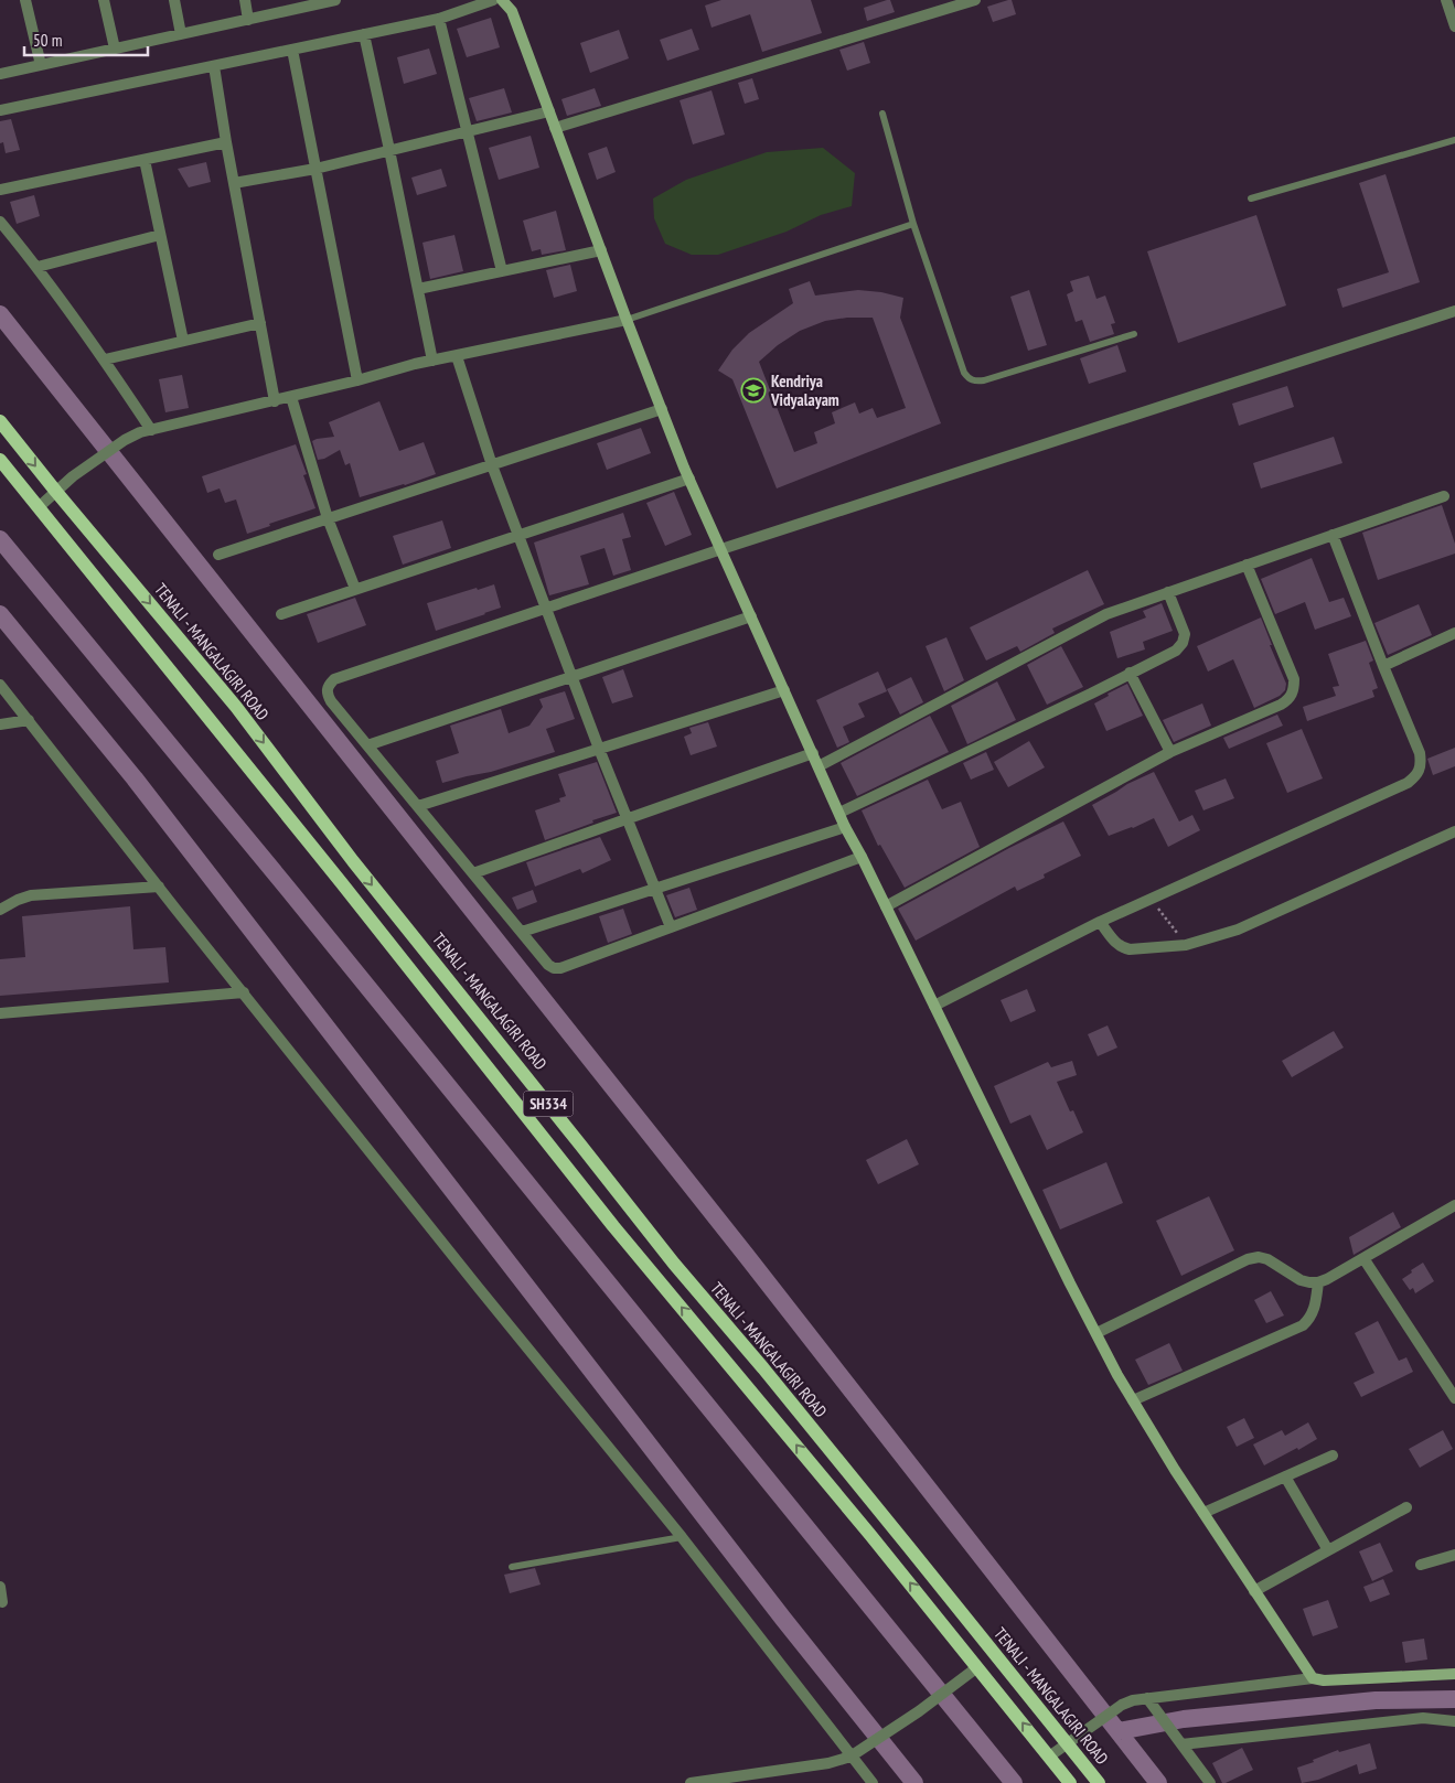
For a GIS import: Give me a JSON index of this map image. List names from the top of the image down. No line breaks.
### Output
{"streets":{"main road":["TENALI - MANGALAGIRI ROAD","SH334"]},"places":{"school or university":["Kendriya Vidyalayam"]},"scale_bar":"50 m"}
